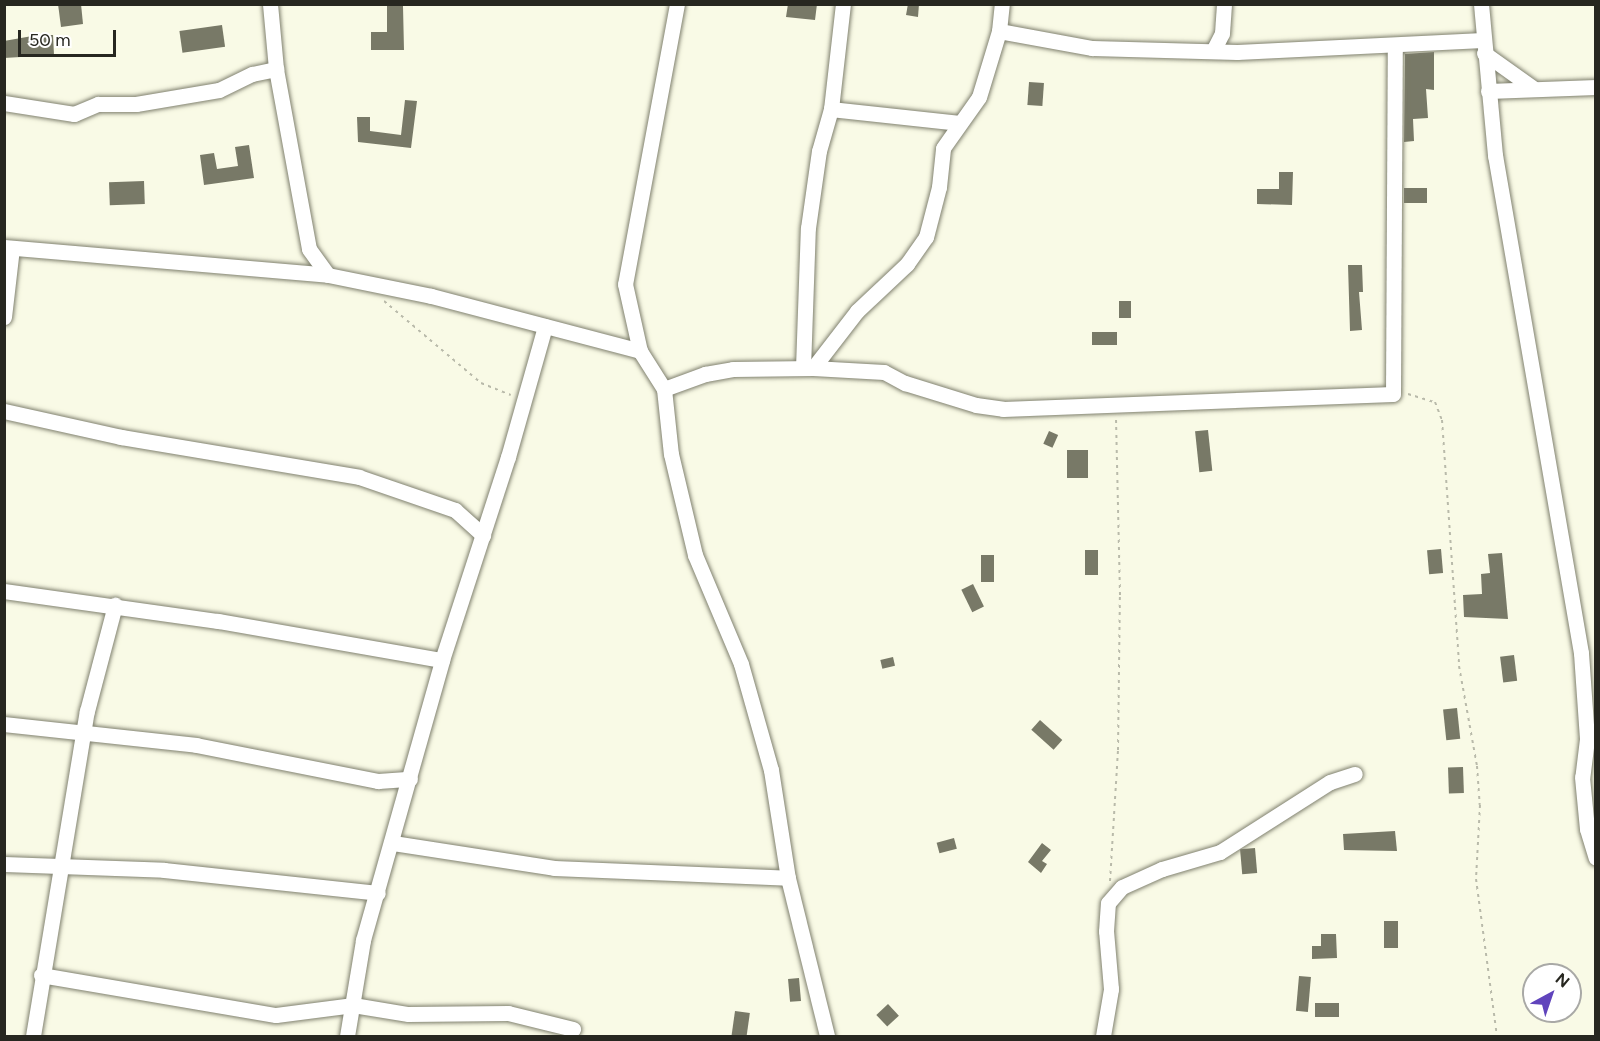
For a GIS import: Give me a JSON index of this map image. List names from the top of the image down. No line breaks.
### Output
{"scale_bar":"50 m","north":"top right"}
